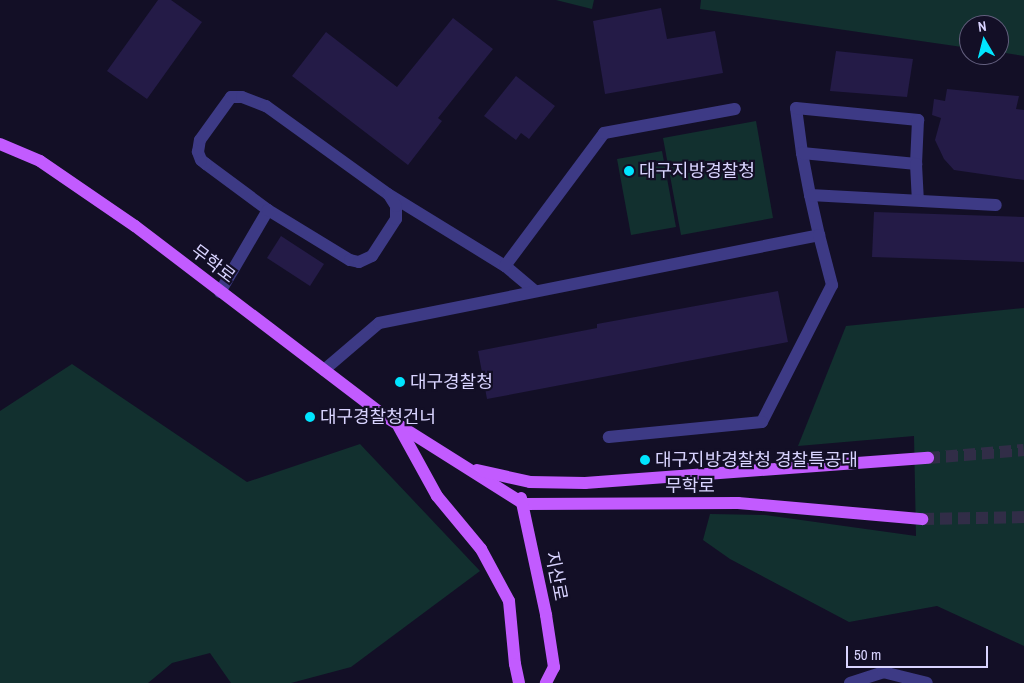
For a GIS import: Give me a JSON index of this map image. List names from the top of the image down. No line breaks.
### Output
{"streets":{"main road":["무학로","지산로"]},"crossings":[["무학로","지산로"]],"places":["대구지방경찰청","대구경찰청","대구경찰청건너","대구지방경찰청 경찰특공대"],"scale_bar":"50 m","north":"top"}
